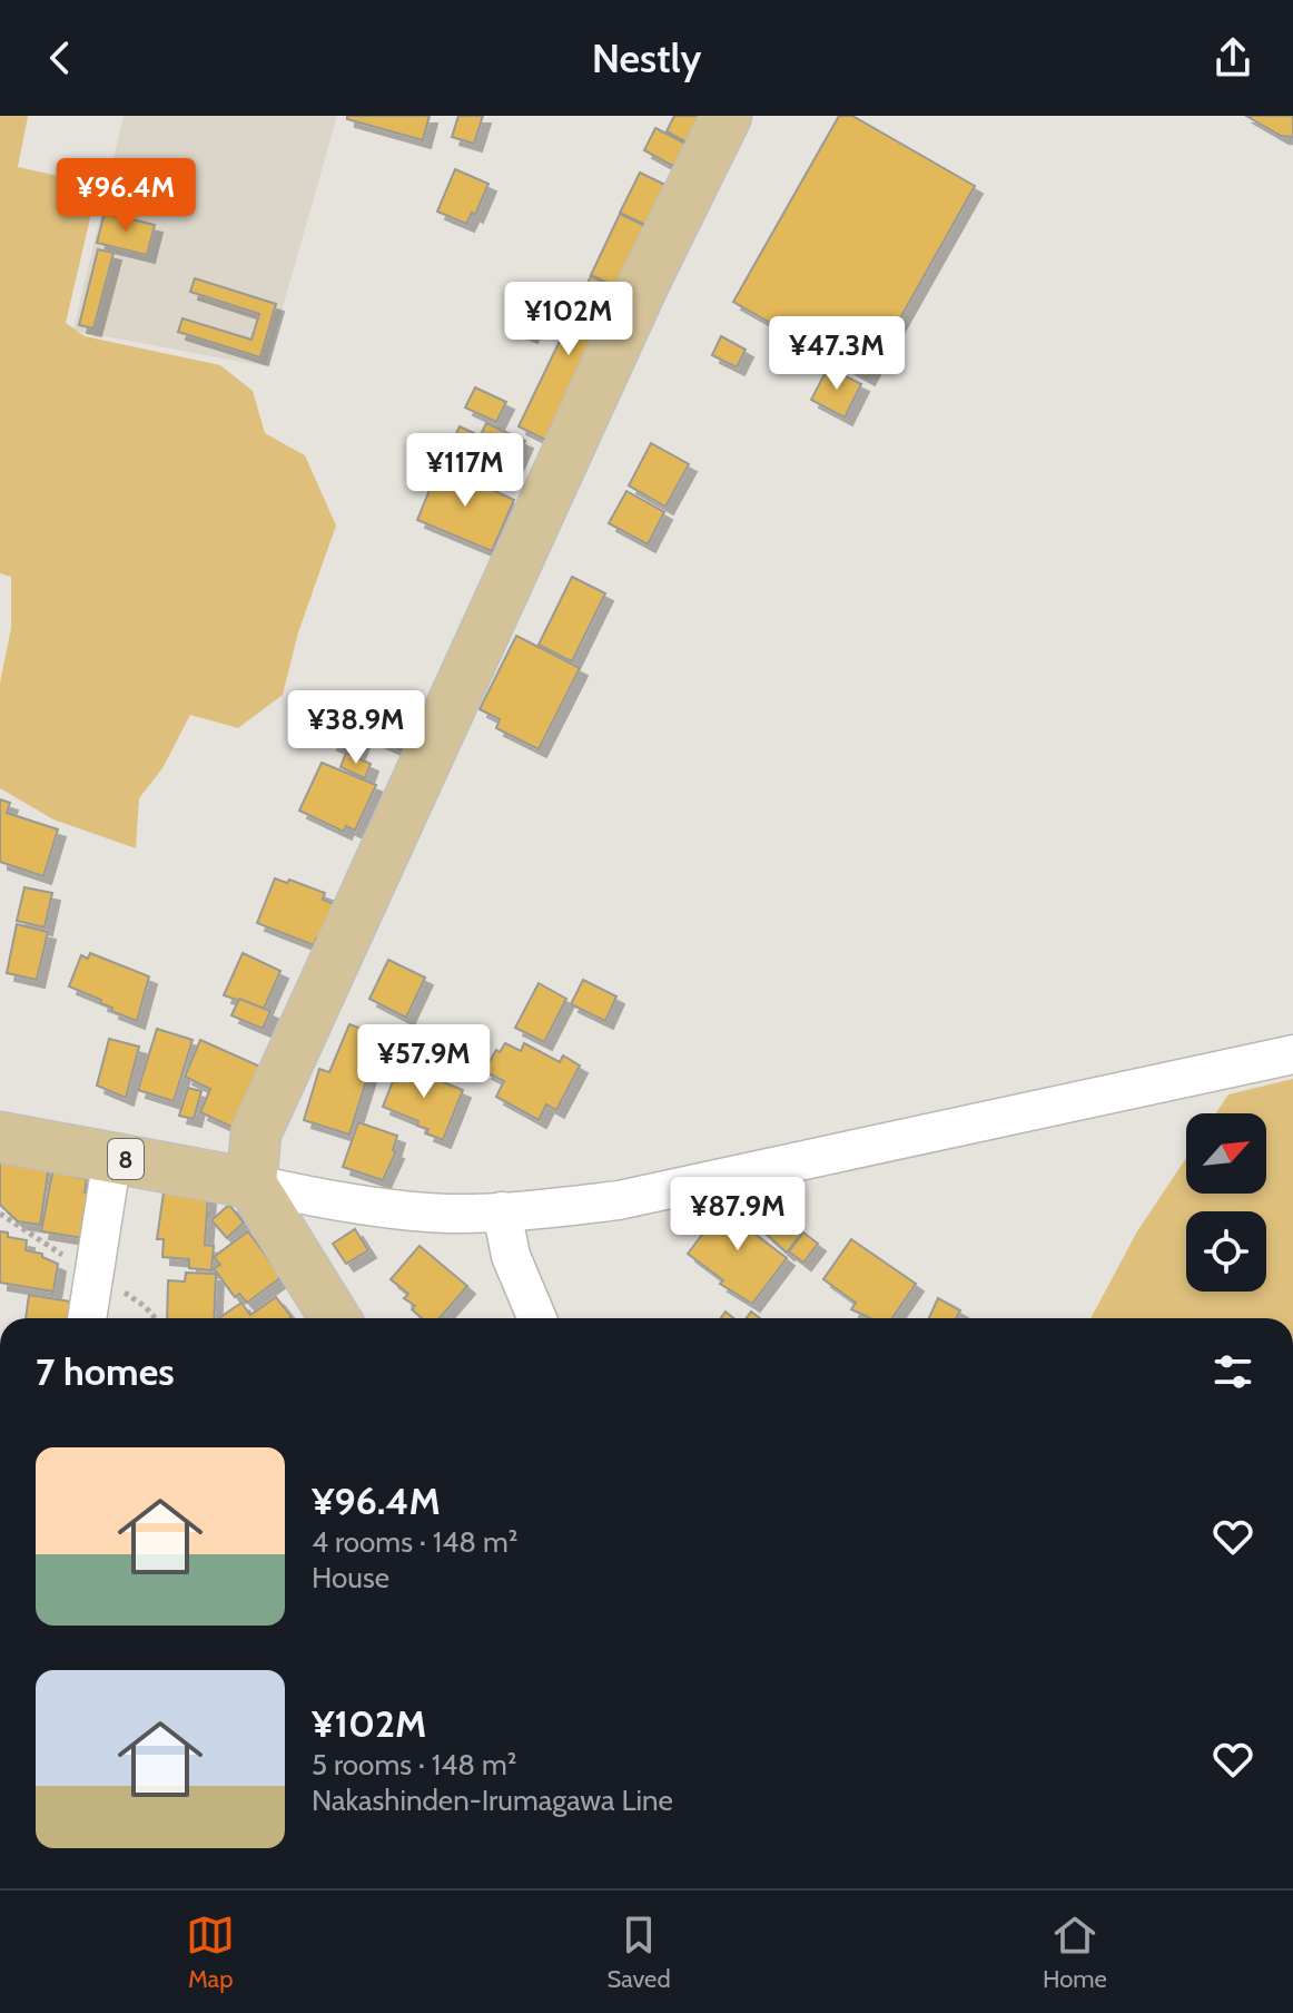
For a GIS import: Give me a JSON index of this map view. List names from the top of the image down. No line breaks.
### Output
{"streets":{"main road":["8"]},"north":"top right","page":{"header":"Nestly","price":["¥96.4M","¥102M","¥47.3M","¥117M","¥38.9M","¥57.9M","¥87.9M"],"heading":"7 homes","list":[{"name":"¥96.4M","note":"4 rooms · 148 m² · House"},{"name":"¥102M","note":"5 rooms · 148 m² · Nakashinden-Irumagawa Line"}],"tabs":["Map","Saved","Home"]}}
